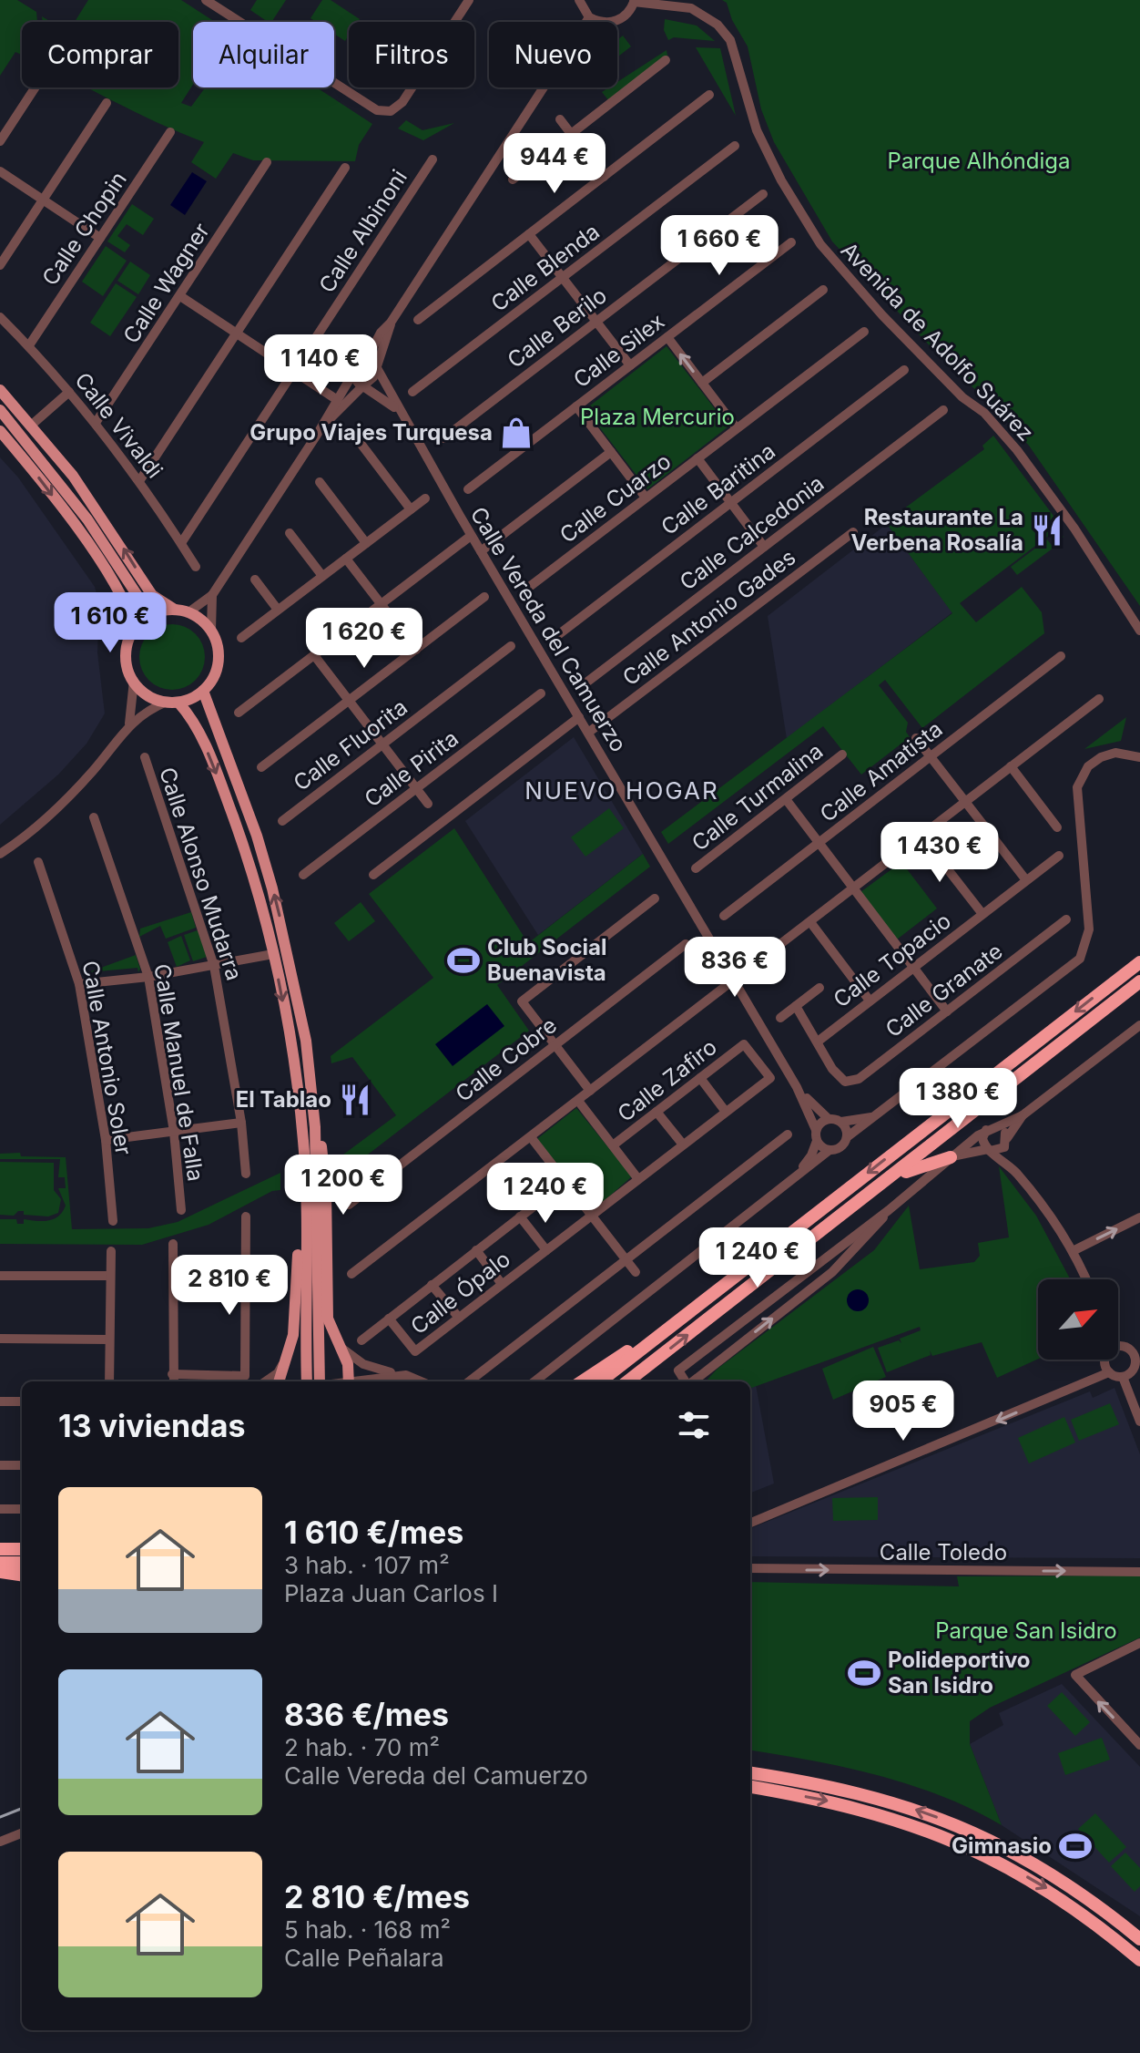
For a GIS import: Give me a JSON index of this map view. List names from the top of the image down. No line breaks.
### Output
{"streets":{"street":["Calle Chopin","Calle Albinoni","Calle Blenda","Calle Wagner","Calle Berilo","Avenida de Adolfo Suárez","Calle Silex","Calle Vivaldi","Calle Baritina","Calle Cuarzo","Calle Calcedonia","Calle Antonio Gades","Calle Vereda del Camuerzo","Calle Fluorita","Calle Pirita","Calle Amatista","Calle Turmalina","Calle Alonso Mudarra","Calle Topacio","Calle Granate","Calle Antonio Soler","Calle Cobre","Calle Manuel de Falla","Calle Zafiro","Calle Ópalo","Calle Toledo"]},"crossings":[["Calle Chopin","Calle Vivaldi"],["Calle Albinoni","Calle Vivaldi"],["Calle Wagner","Calle Vivaldi"],["Calle Antonio Gades","Calle Vereda del Camuerzo"],["Calle Topacio","Calle Granate"],["Calle Zafiro","Calle Ópalo"]],"one_way":["Calle Toledo"],"districts":["NUEVO HOGAR"],"parks":["Parque Alhóndiga","Plaza Mercurio","Parque San Isidro"],"places":{"shop":["Grupo Viajes Turquesa"],"restaurant":["Restaurante La Verbena Rosalía","El Tablao"],"sports":["Club Social Buenavista","Polideportivo San Isidro","Gimnasio"]},"north":"top right","page":{"chip":["Comprar","Alquilar","Filtros","Nuevo"],"price":["944 €","1 660 €","1 140 €","1 610 €","1 620 €","1 430 €","836 €","1 380 €","1 200 €","1 240 €","1 240 €","2 810 €","905 €"],"heading":"13 viviendas","list":[{"name":"1 610 €/mes","note":"3 hab. · 107 m² · Plaza Juan Carlos I"},{"name":"836 €/mes","note":"2 hab. · 70 m² · Calle Vereda del Camuerzo"},{"name":"2 810 €/mes","note":"5 hab. · 168 m² · Calle Peñalara"}]}}
